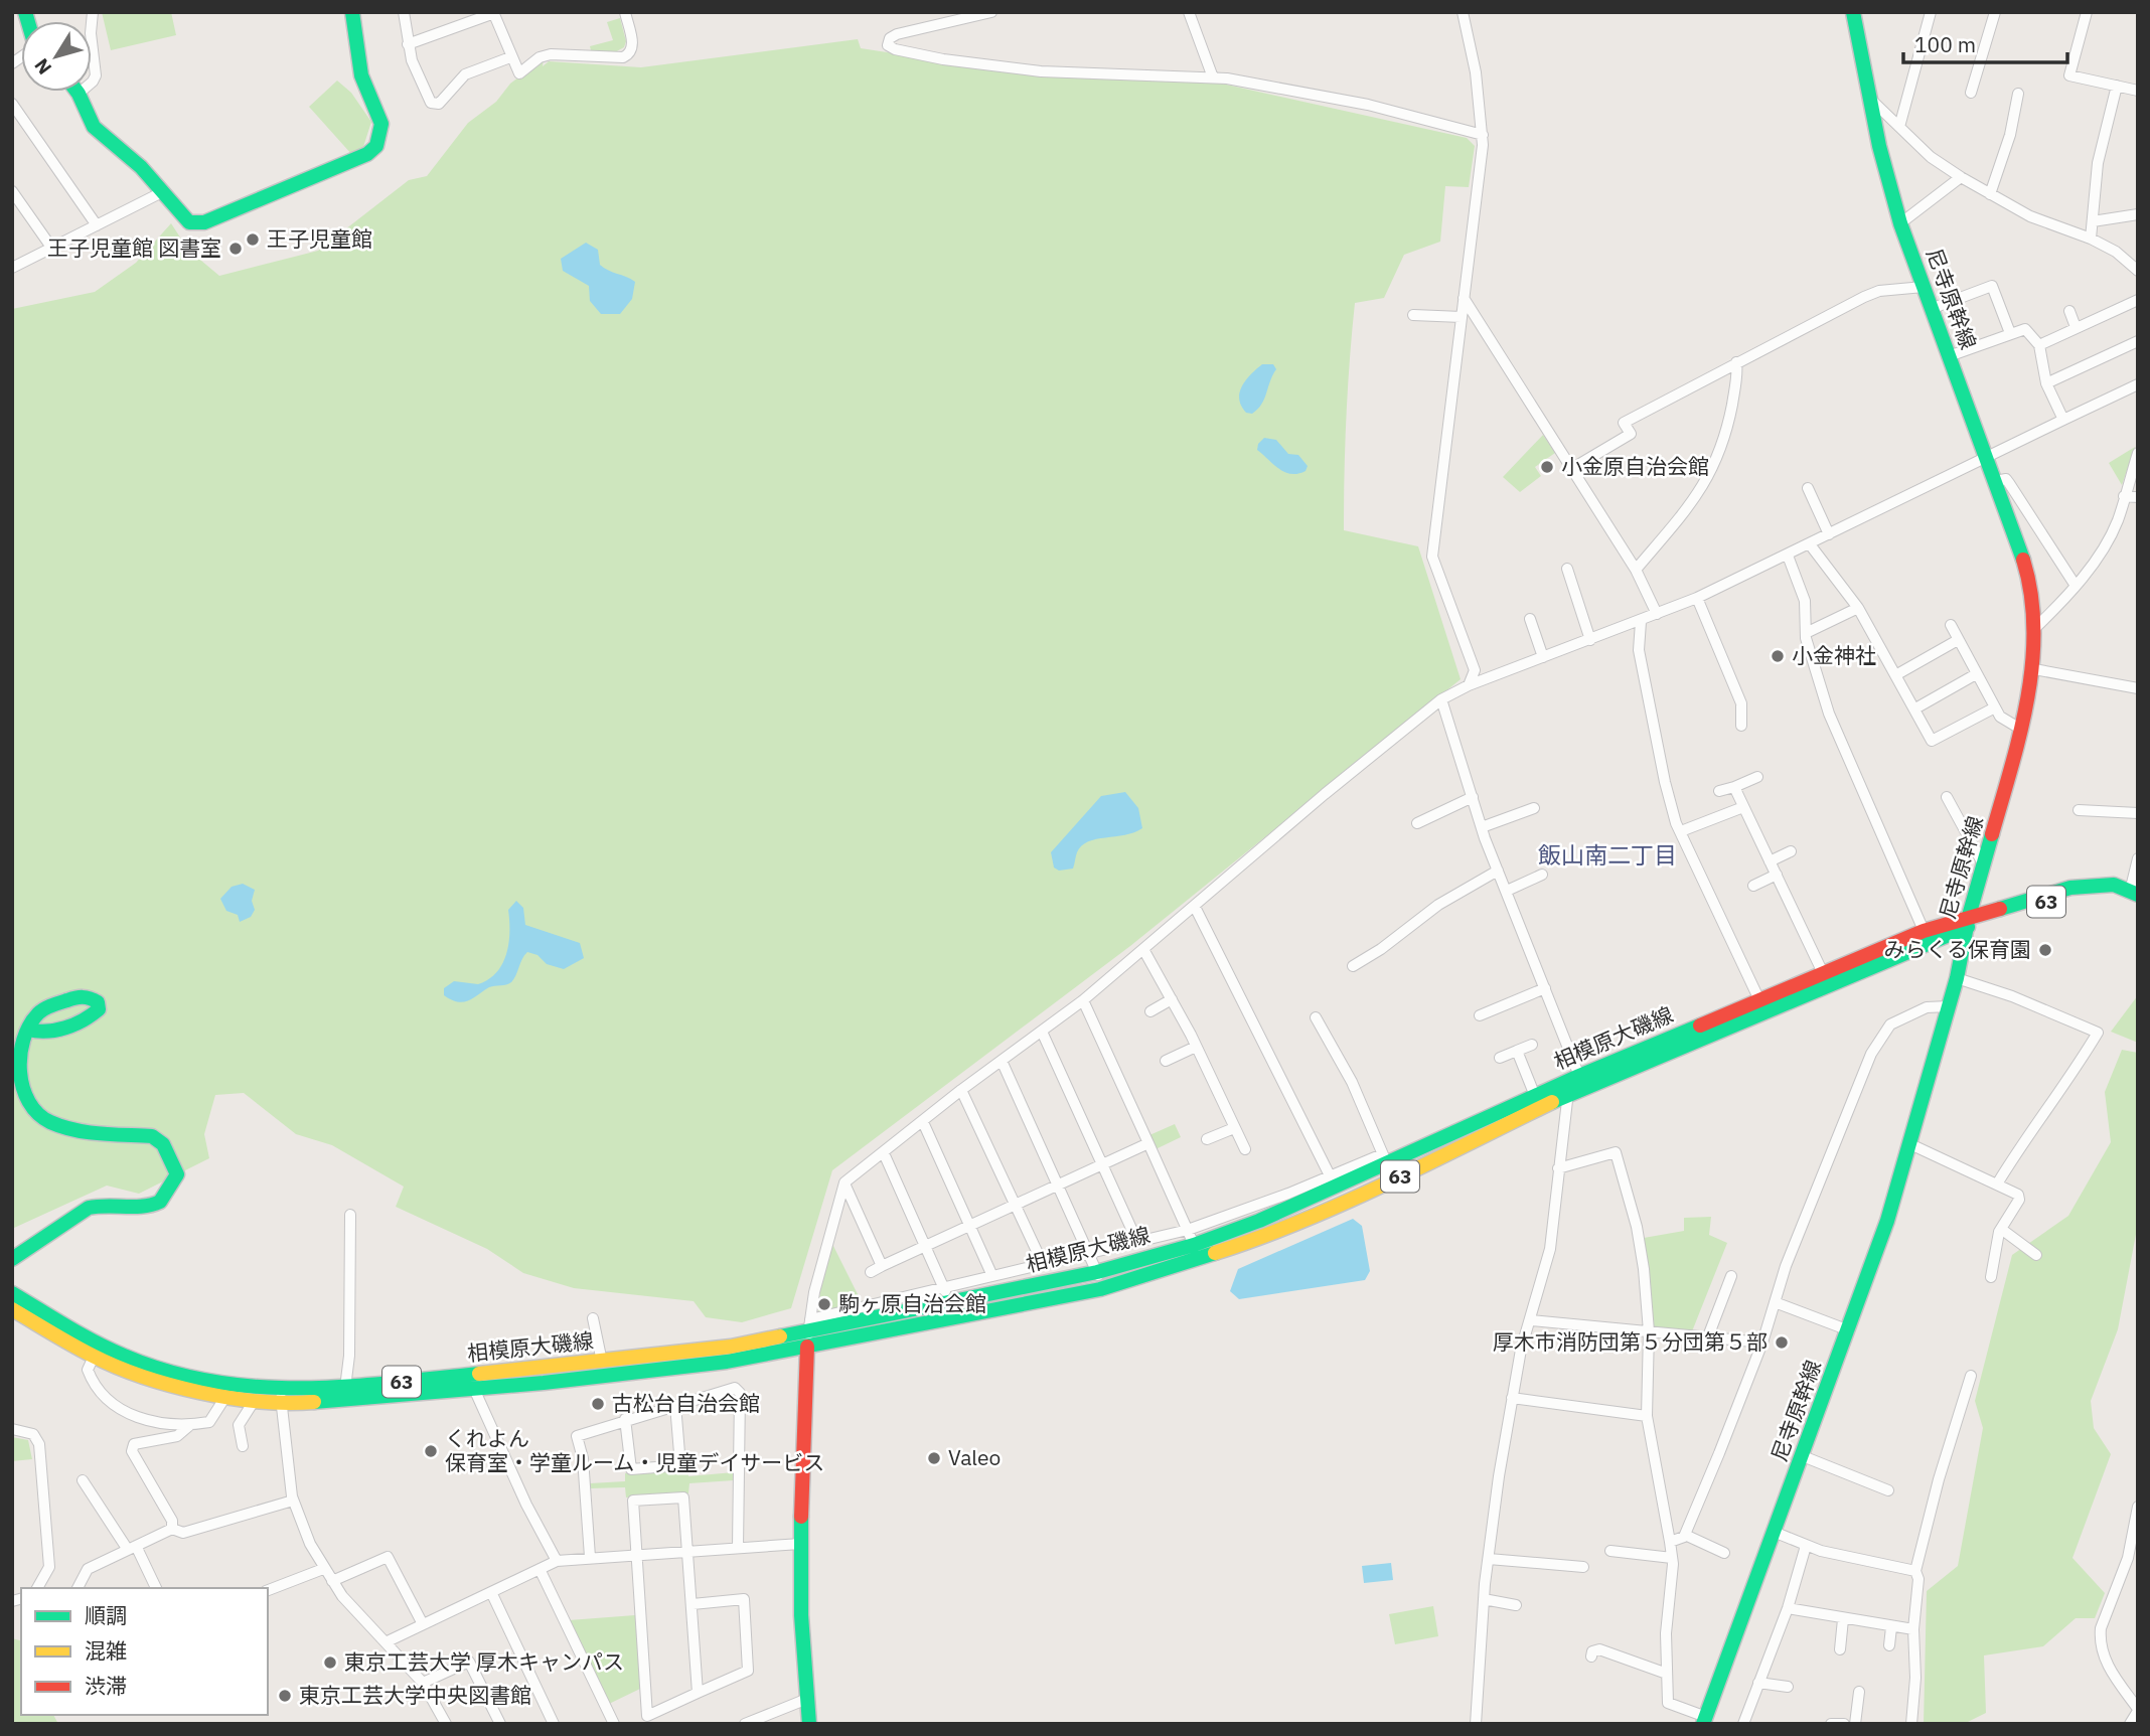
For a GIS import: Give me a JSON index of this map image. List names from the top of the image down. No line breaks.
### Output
{"streets":{"main road":["尼寺原幹線","63","相模原大磯線"]},"crossings":[["尼寺原幹線","相模原大磯線"]],"districts":["飯山南二丁目"],"places":["王子児童館","王子児童館 図書室","小金原自治会館","小金神社","みらくる保育園","駒ヶ原自治会館","厚木市消防団第５分団第５部","古松台自治会館","くれよん 保育室・学童ルーム・児童デイサービス","Valeo","東京工芸大学 厚木キャンパス","東京工芸大学中央図書館"],"legend":["順調","混雑","渋滞"],"scale_bar":"100 m","north":"bottom left"}
